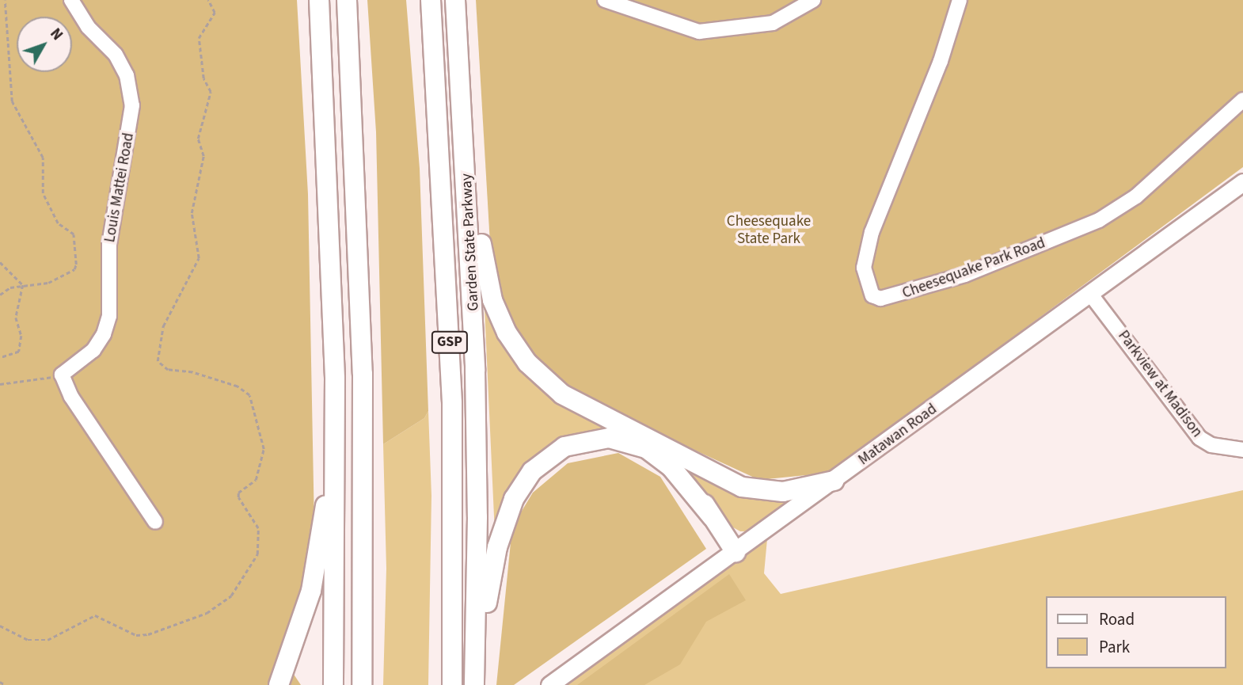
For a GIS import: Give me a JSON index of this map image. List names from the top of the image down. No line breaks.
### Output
{"streets":{"highway":["Garden State Parkway","GSP"],"main road":["Matawan Road"],"street":["Louis Mattei Road","Cheesequake Park Road","Parkview at Madison"]},"crossings":[["Parkview at Madison","Matawan Road"]],"parks":["Cheesequake State Park"],"legend":["Road","Park"],"north":"top right"}
